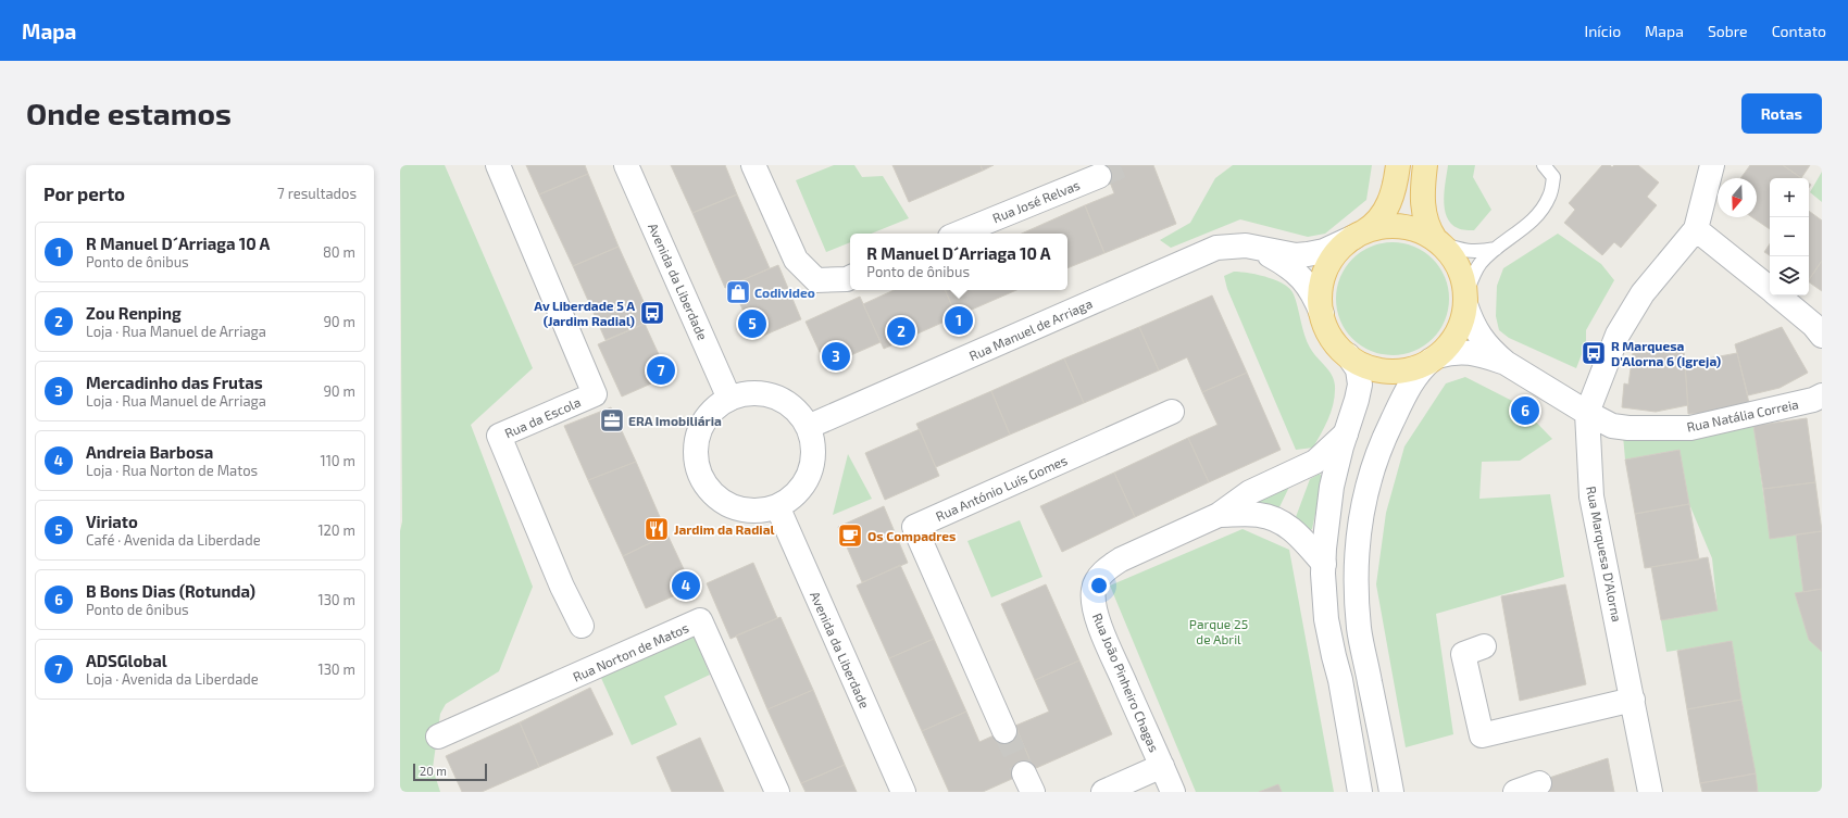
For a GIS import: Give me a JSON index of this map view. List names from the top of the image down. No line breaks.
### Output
{"streets":{"street":["Rua José Relvas","Avenida da Liberdade","Rua Manuel de Arriaga","Rua Natália Correia","Rua da Escola","Rua António Luís Gomes","Rua Marquesa D'Alorna","Rua Norton de Matos","Rua João Pinheiro Chagas"]},"crossings":[["Avenida da Liberdade","Rua Manuel de Arriaga"],["Rua Natália Correia","Rua Marquesa D'Alorna"]],"parks":["Parque 25 de Abril"],"places":{"shop":["Codivideo"],"bus stop":["Av Liberdade 5 A (Jardim Radial)","R Marquesa D'Alorna 6 (Igreja)"],"office":["ERA Imobiliária"],"restaurant":["Jardim da Radial"],"cafe":["Os Compadres"]},"scale_bar":"20 m","north":"bottom","page":{"header":"Mapa","nav":["Início","Mapa","Sobre","Contato"],"buttons":"Rotas","title":"Onde estamos","heading":["Por perto","7 resultados"],"map_buttons":["+","−"],"list":[{"mark":"1","name":"R Manuel D´Arriaga 10 A","note":"Ponto de ônibus","value":"80 m"},{"mark":"2","name":"Zou Renping","note":"Loja · Rua Manuel de Arriaga","value":"90 m"},{"mark":"3","name":"Mercadinho das Frutas","note":"Loja · Rua Manuel de Arriaga","value":"90 m"},{"mark":"4","name":"Andreia Barbosa","note":"Loja · Rua Norton de Matos","value":"110 m"},{"mark":"5","name":"Viriato","note":"Café · Avenida da Liberdade","value":"120 m"},{"mark":"6","name":"B Bons Dias (Rotunda)","note":"Ponto de ônibus","value":"130 m"},{"mark":"7","name":"ADSGlobal","note":"Loja · Avenida da Liberdade","value":"130 m"}],"popup":["R Manuel D´Arriaga 10 A","Ponto de ônibus"],"pins":["1","5","2","3","7","6","4"],"scale":"20 m"}}
